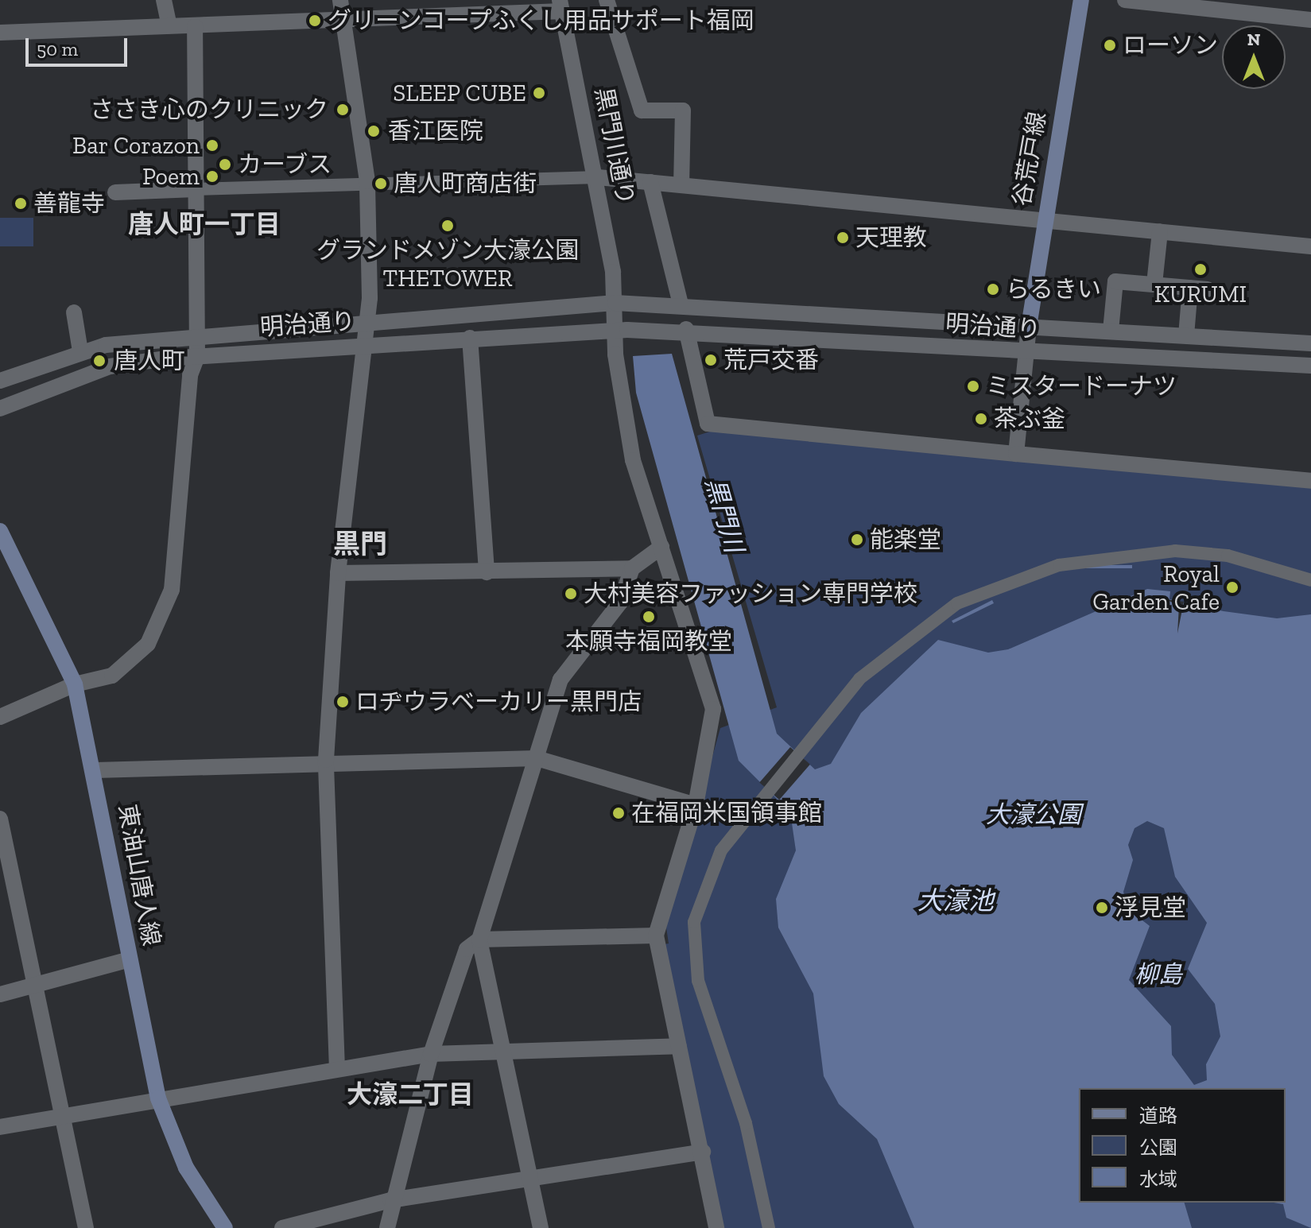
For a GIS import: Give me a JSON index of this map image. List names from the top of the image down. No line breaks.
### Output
{"streets":{"main road":["谷荒戸線","東油山唐人線"],"street":["黒門川通り","明治通り"]},"crossings":[["黒門川通り","明治通り"],["谷荒戸線","明治通り"]],"districts":["唐人町一丁目","黒門","大濠二丁目"],"water":["黒門川","大濠池"],"parks":["大濠公園","柳島"],"places":["グリーンコープふくし用品サポート福岡","ローソン","SLEEP CUBE","ささき心のクリニック","香江医院","Bar Corazon","カーブス","Poem","唐人町商店街","善龍寺","グランドメゾン大濠公園 THETOWER","天理教","KURUMI","らるきい","荒戸交番","唐人町","ミスタードーナツ","茶ぶ釜","能楽堂","Royal Garden Cafe","大村美容ファッション専門学校","本願寺福岡教堂","ロヂウラベーカリー黒門店","在福岡米国領事館","浮見堂"],"legend":["道路","公園","水域"],"scale_bar":"50 m","north":"top"}
